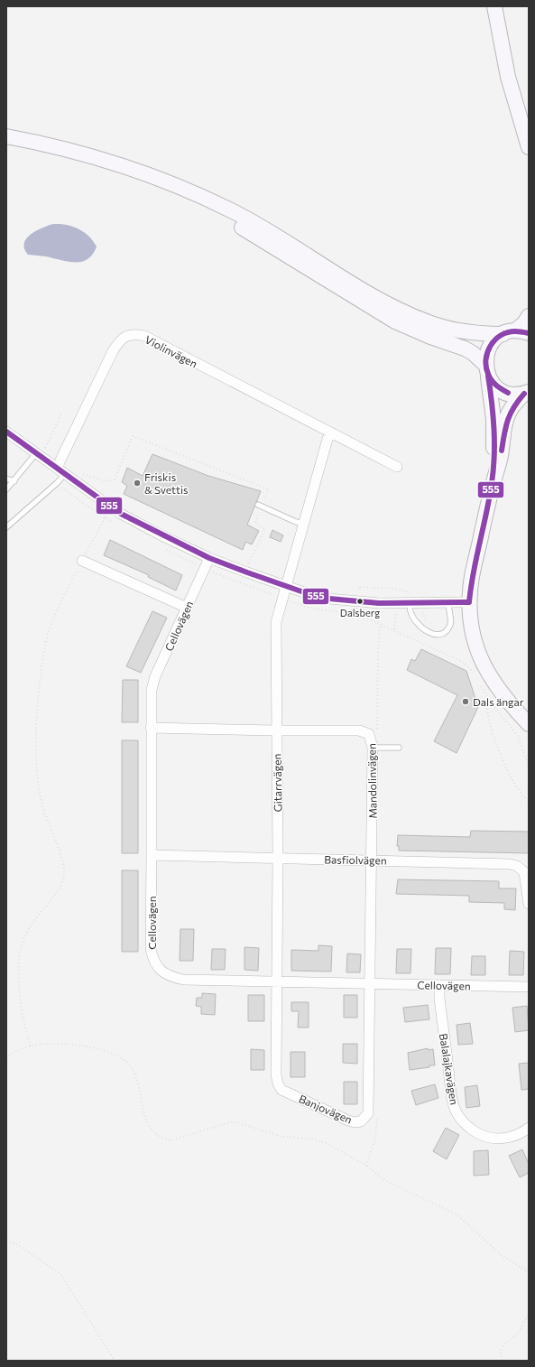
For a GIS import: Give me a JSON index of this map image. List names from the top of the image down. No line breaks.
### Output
{"streets":{"street":["Violinvägen","Cellovägen","Mandolinvägen","Gitarrvägen","Basfiolvägen","Balalajkavägen","Banjovägen"]},"crossings":[["Cellovägen","Mandolinvägen"],["Cellovägen","Gitarrvägen"],["Cellovägen","Basfiolvägen"],["Cellovägen","Balalajkavägen"],["Cellovägen","Banjovägen"],["Mandolinvägen","Gitarrvägen"],["Mandolinvägen","Basfiolvägen"],["Mandolinvägen","Banjovägen"],["Gitarrvägen","Basfiolvägen"],["Gitarrvägen","Banjovägen"]],"places":["Friskis & Svettis","Dalsberg","Dals ängar"],"lines":["transit line 555"]}
